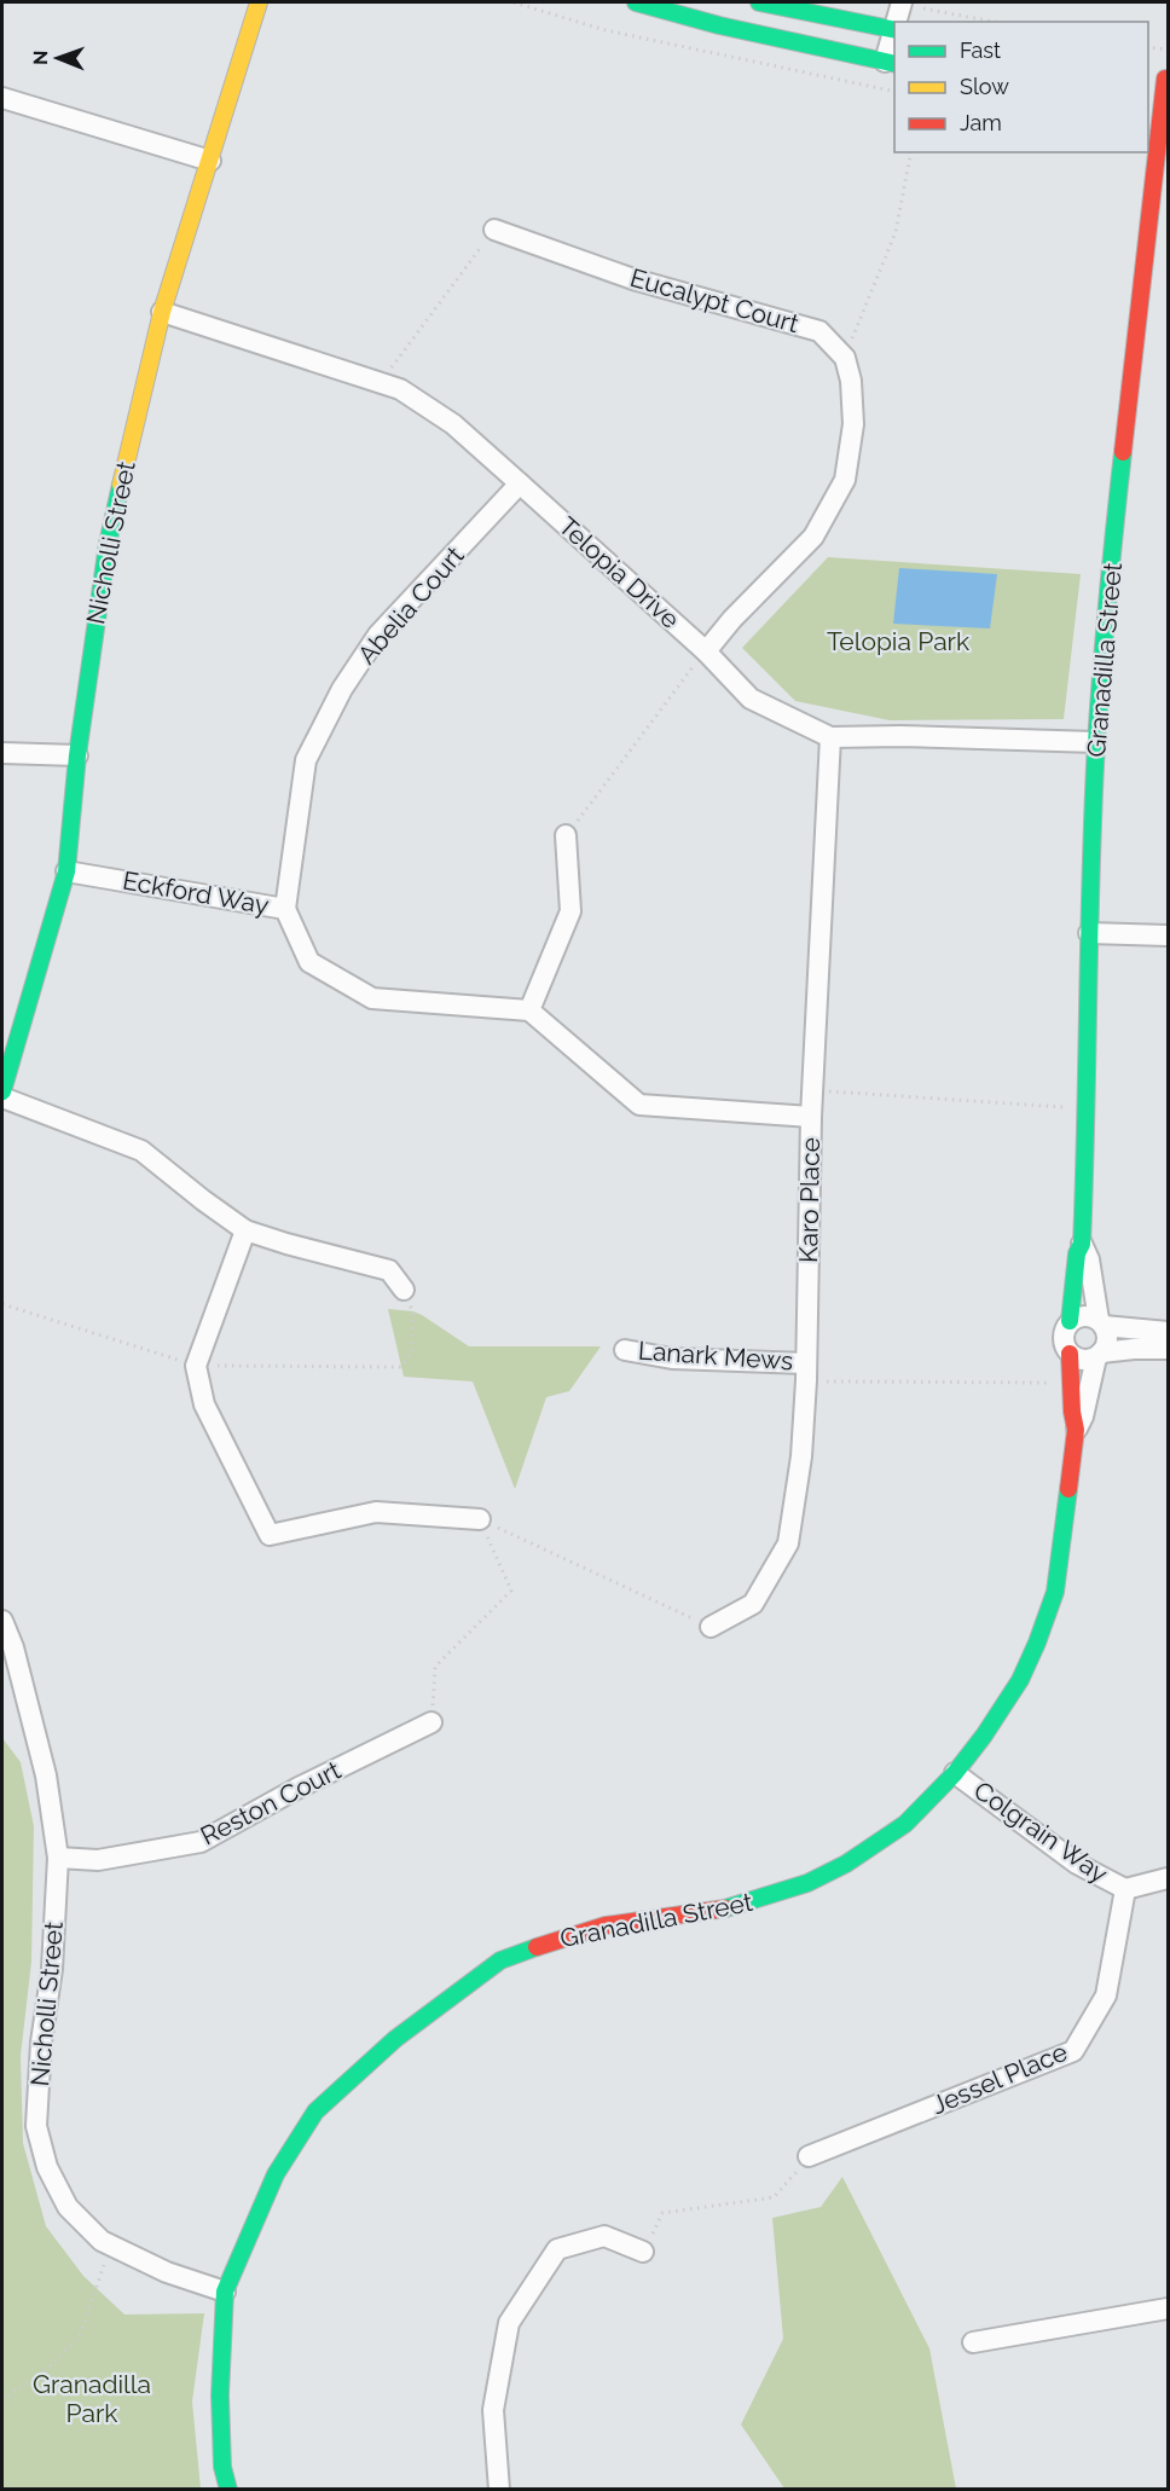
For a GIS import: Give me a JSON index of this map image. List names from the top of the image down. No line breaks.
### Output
{"streets":{"street":["Eucalypt Court","Nicholli Street","Telopia Drive","Abelia Court","Granadilla Street","Eckford Way","Karo Place","Lanark Mews","Reston Court","Colgrain Way","Jessel Place"]},"crossings":[["Nicholli Street","Telopia Drive"],["Nicholli Street","Granadilla Street"],["Nicholli Street","Eckford Way"],["Nicholli Street","Reston Court"],["Telopia Drive","Abelia Court"],["Telopia Drive","Granadilla Street"],["Telopia Drive","Karo Place"],["Abelia Court","Eckford Way"],["Granadilla Street","Colgrain Way"],["Karo Place","Lanark Mews"],["Colgrain Way","Jessel Place"]],"parks":["Telopia Park","Granadilla Park"],"legend":["Fast","Slow","Jam"],"north":"left"}
